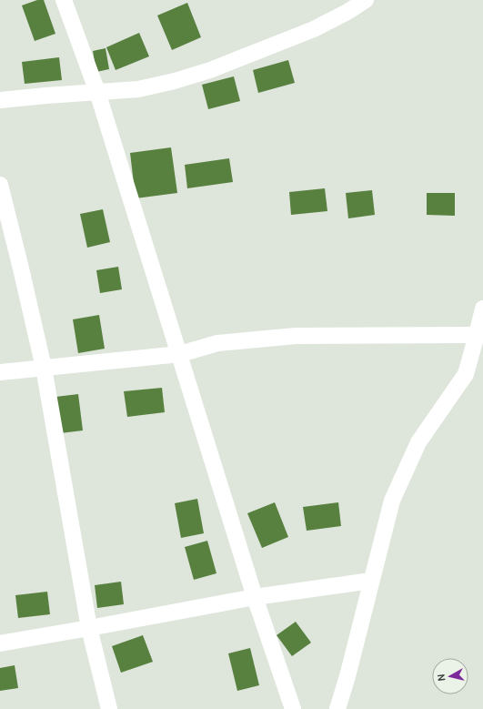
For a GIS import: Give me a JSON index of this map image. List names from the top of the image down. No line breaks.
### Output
{"north":"left"}
